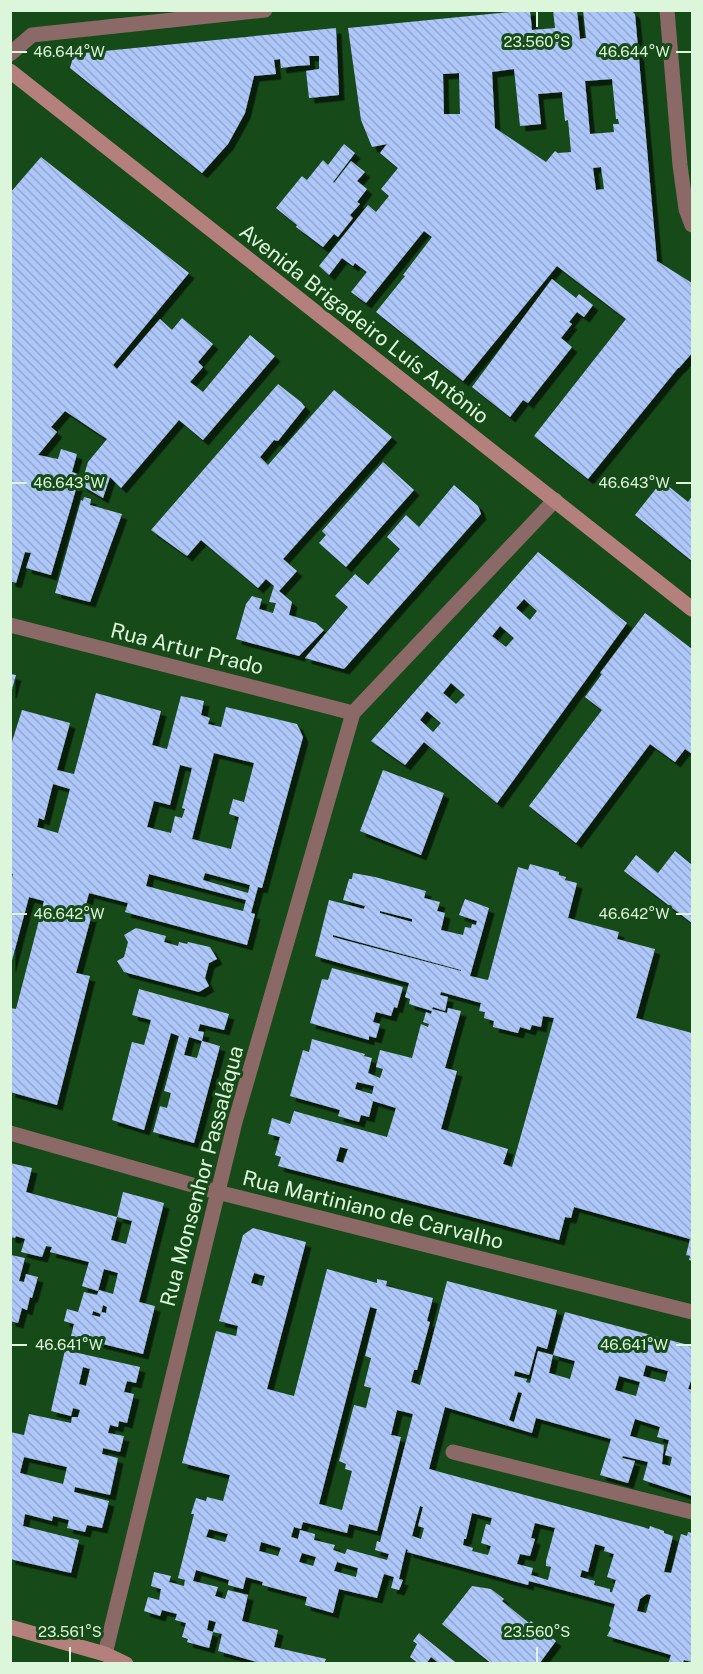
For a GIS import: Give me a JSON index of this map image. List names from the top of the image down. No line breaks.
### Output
{"streets":{"main road":["Avenida Brigadeiro Luís Antônio"],"street":["Rua Artur Prado","Rua Monsenhor Passaláqua","Rua Martiniano de Carvalho"]},"crossings":[["Rua Artur Prado","Rua Monsenhor Passaláqua"],["Rua Monsenhor Passaláqua","Rua Martiniano de Carvalho"]],"coordinates":["23.560°S","46.644°W","46.643°W","46.642°W","46.641°W","23.561°S"]}
